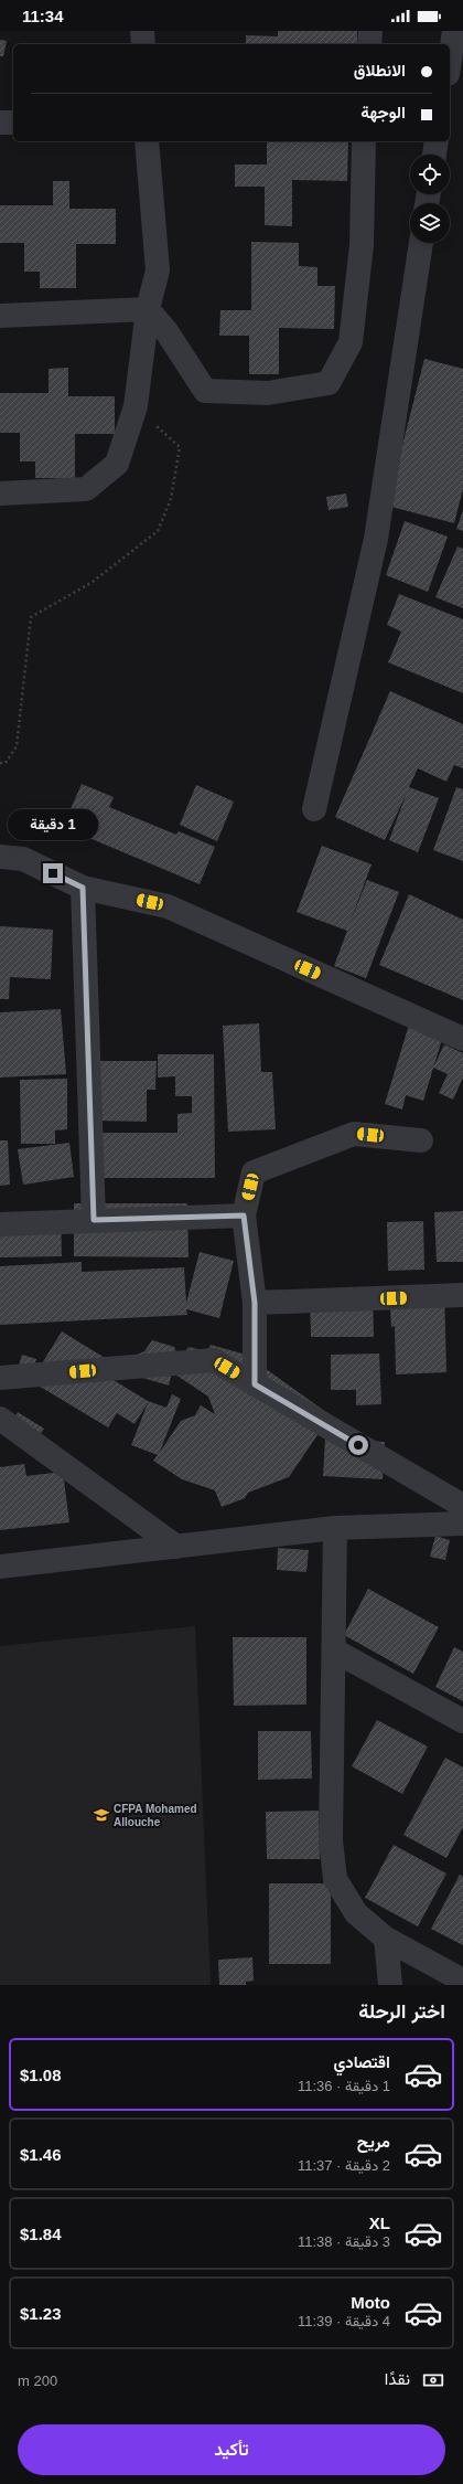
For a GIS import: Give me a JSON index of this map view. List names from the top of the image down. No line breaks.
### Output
{"places":{"school or university":["CFPA Mohamed Allouche"]},"page":{"status":"11:34","banner":["الانطلاق","الوجهة"],"bubble":"1 دقيقة","heading":"اختر الرحلة","list":[{"name":"اقتصادي","note":"1 دقيقة · 11:36","value":"$1.08"},{"name":"مريح","note":"2 دقيقة · 11:37","value":"$1.46"},{"name":"XL","note":"3 دقيقة · 11:38","value":"$1.84"},{"name":"Moto","note":"4 دقيقة · 11:39","value":"$1.23"}],"pay":["نقدًا","200 m"],"buttons":"تأكيد"}}
